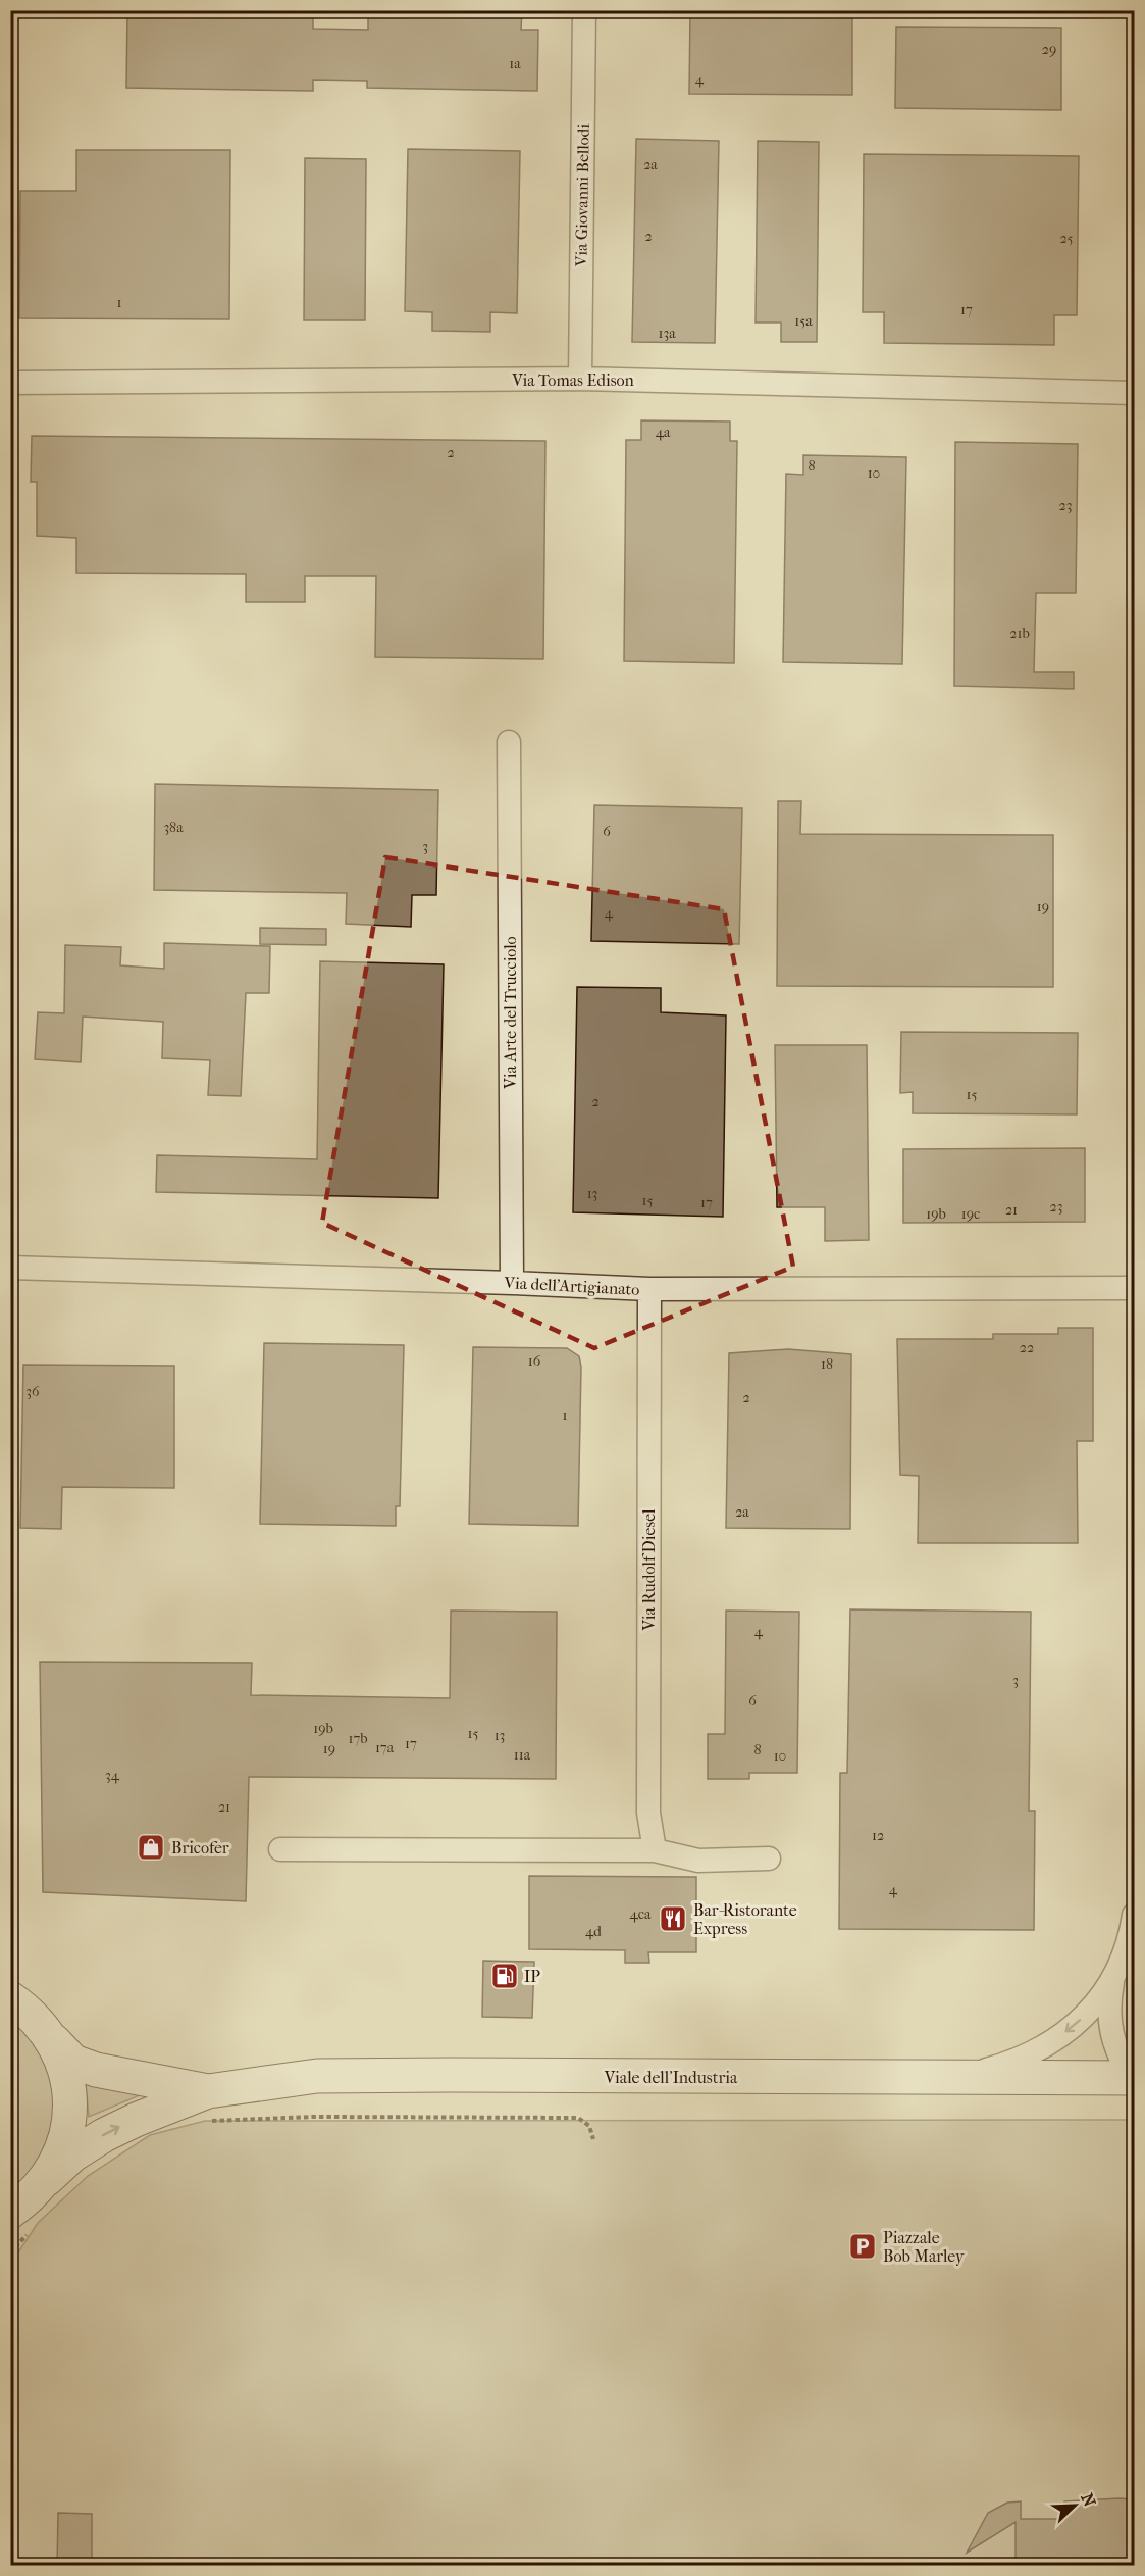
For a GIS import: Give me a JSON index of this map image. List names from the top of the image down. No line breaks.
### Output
{"streets":{"street":["Via Giovanni Bellodi","Via Tomas Edison","Via Arte del Trucciolo","Via dell'Artigianato","Via Rudolf Diesel","Viale dell'Industria"]},"crossings":[["Via Giovanni Bellodi","Via Tomas Edison"],["Via Arte del Trucciolo","Via dell'Artigianato"],["Via dell'Artigianato","Via Rudolf Diesel"]],"places":{"shop":["Bricofer"],"restaurant":["Bar-Ristorante Express"],"fuel station":["IP"],"parking":["Piazzale Bob Marley"]},"house_numbers":["29","1a","4","2a","2","25","1","17","15a","13a","4a","2","8","10","23","21b","38a","6","3","19","4","15","2","13","15","17","23","21","19b","19c","22","16","18","36","2","1","2a","4","3","6","19b","15","13","17b","17","17a","19","8","11a","10","34","21","12","4","4ca","4d"],"north":"top right"}
